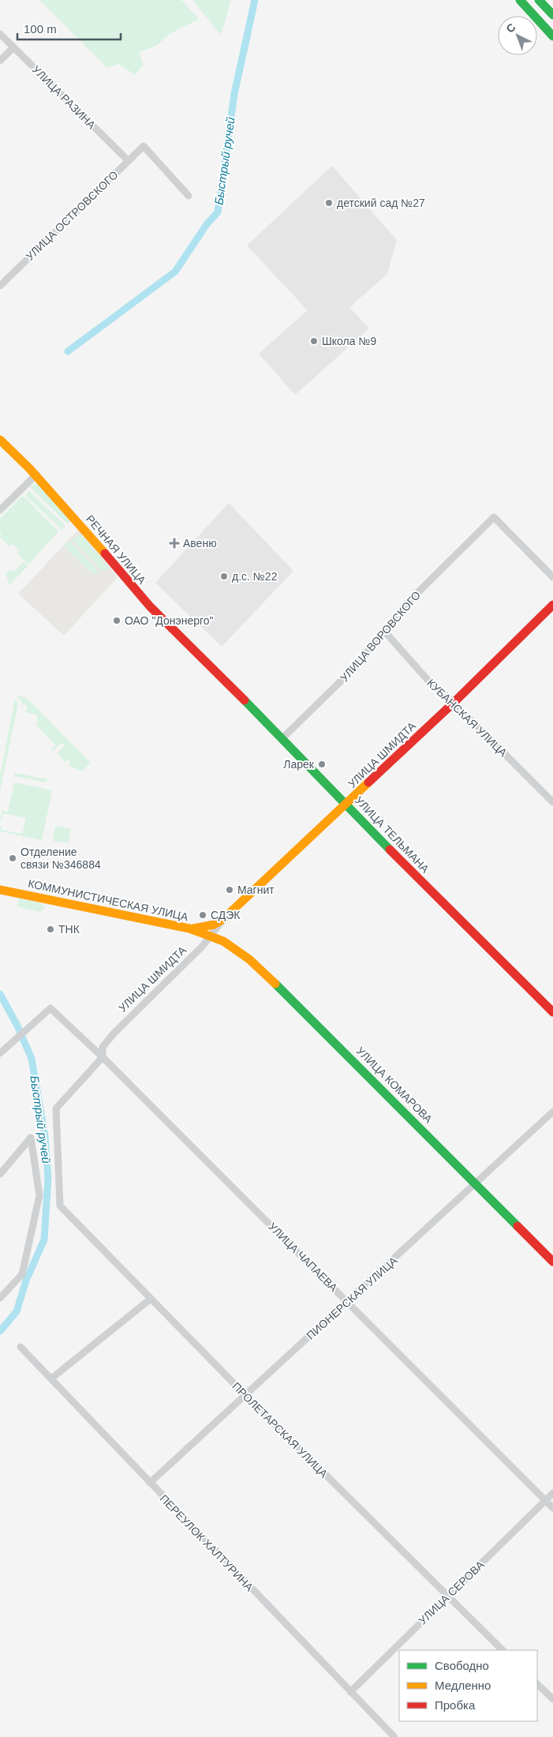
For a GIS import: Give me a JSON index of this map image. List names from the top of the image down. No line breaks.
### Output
{"streets":{"main road":["РЕЧНАЯ УЛИЦА","УЛИЦА ШМИДТА","УЛИЦА ТЕЛЬМАНА","КОММУНИСТИЧЕСКАЯ УЛИЦА","УЛИЦА КОМАРОВА"],"street":["УЛИЦА РАЗИНА","УЛИЦА ОСТРОВСКОГО","УЛИЦА ВОРОВСКОГО","КУБАНСКАЯ УЛИЦА","УЛИЦА ЧАПАЕВА","ПИОНЕРСКАЯ УЛИЦА","ПРОЛЕТАРСКАЯ УЛИЦА","ПЕРЕУЛОК ХАЛТУРИНА","УЛИЦА СЕРОВА"]},"crossings":[["УЛИЦА РАЗИНА","УЛИЦА ОСТРОВСКОГО"],["РЕЧНАЯ УЛИЦА","УЛИЦА ТЕЛЬМАНА"],["УЛИЦА ВОРОВСКОГО","КУБАНСКАЯ УЛИЦА"],["УЛИЦА ВОРОВСКОГО","УЛИЦА ТЕЛЬМАНА"],["КУБАНСКАЯ УЛИЦА","УЛИЦА ШМИДТА"],["УЛИЦА ШМИДТА","УЛИЦА ТЕЛЬМАНА"],["УЛИЦА ШМИДТА","КОММУНИСТИЧЕСКАЯ УЛИЦА"],["УЛИЦА ШМИДТА","УЛИЦА КОМАРОВА"],["УЛИЦА ШМИДТА","УЛИЦА ЧАПАЕВА"],["УЛИЦА ШМИДТА","ПРОЛЕТАРСКАЯ УЛИЦА"],["КОММУНИСТИЧЕСКАЯ УЛИЦА","УЛИЦА КОМАРОВА"],["УЛИЦА КОМАРОВА","ПИОНЕРСКАЯ УЛИЦА"],["УЛИЦА ЧАПАЕВА","ПИОНЕРСКАЯ УЛИЦА"],["УЛИЦА ЧАПАЕВА","ПРОЛЕТАРСКАЯ УЛИЦА"],["УЛИЦА ЧАПАЕВА","УЛИЦА СЕРОВА"],["ПИОНЕРСКАЯ УЛИЦА","ПРОЛЕТАРСКАЯ УЛИЦА"],["ПИОНЕРСКАЯ УЛИЦА","ПЕРЕУЛОК ХАЛТУРИНА"],["ПРОЛЕТАРСКАЯ УЛИЦА","УЛИЦА СЕРОВА"],["ПЕРЕУЛОК ХАЛТУРИНА","УЛИЦА СЕРОВА"]],"water":["Быстрый ручей"],"places":{"other":["детский сад №27","Школа №9","д.с. №22","ОАО \"Донэнерго\"","Ларек","Отделение связи №346884","Магнит","СДЭК","ТНК"],"health":["Авеню"]},"legend":["Свободно","Медленно","Пробка"],"scale_bar":"100 m","north":"top left"}
